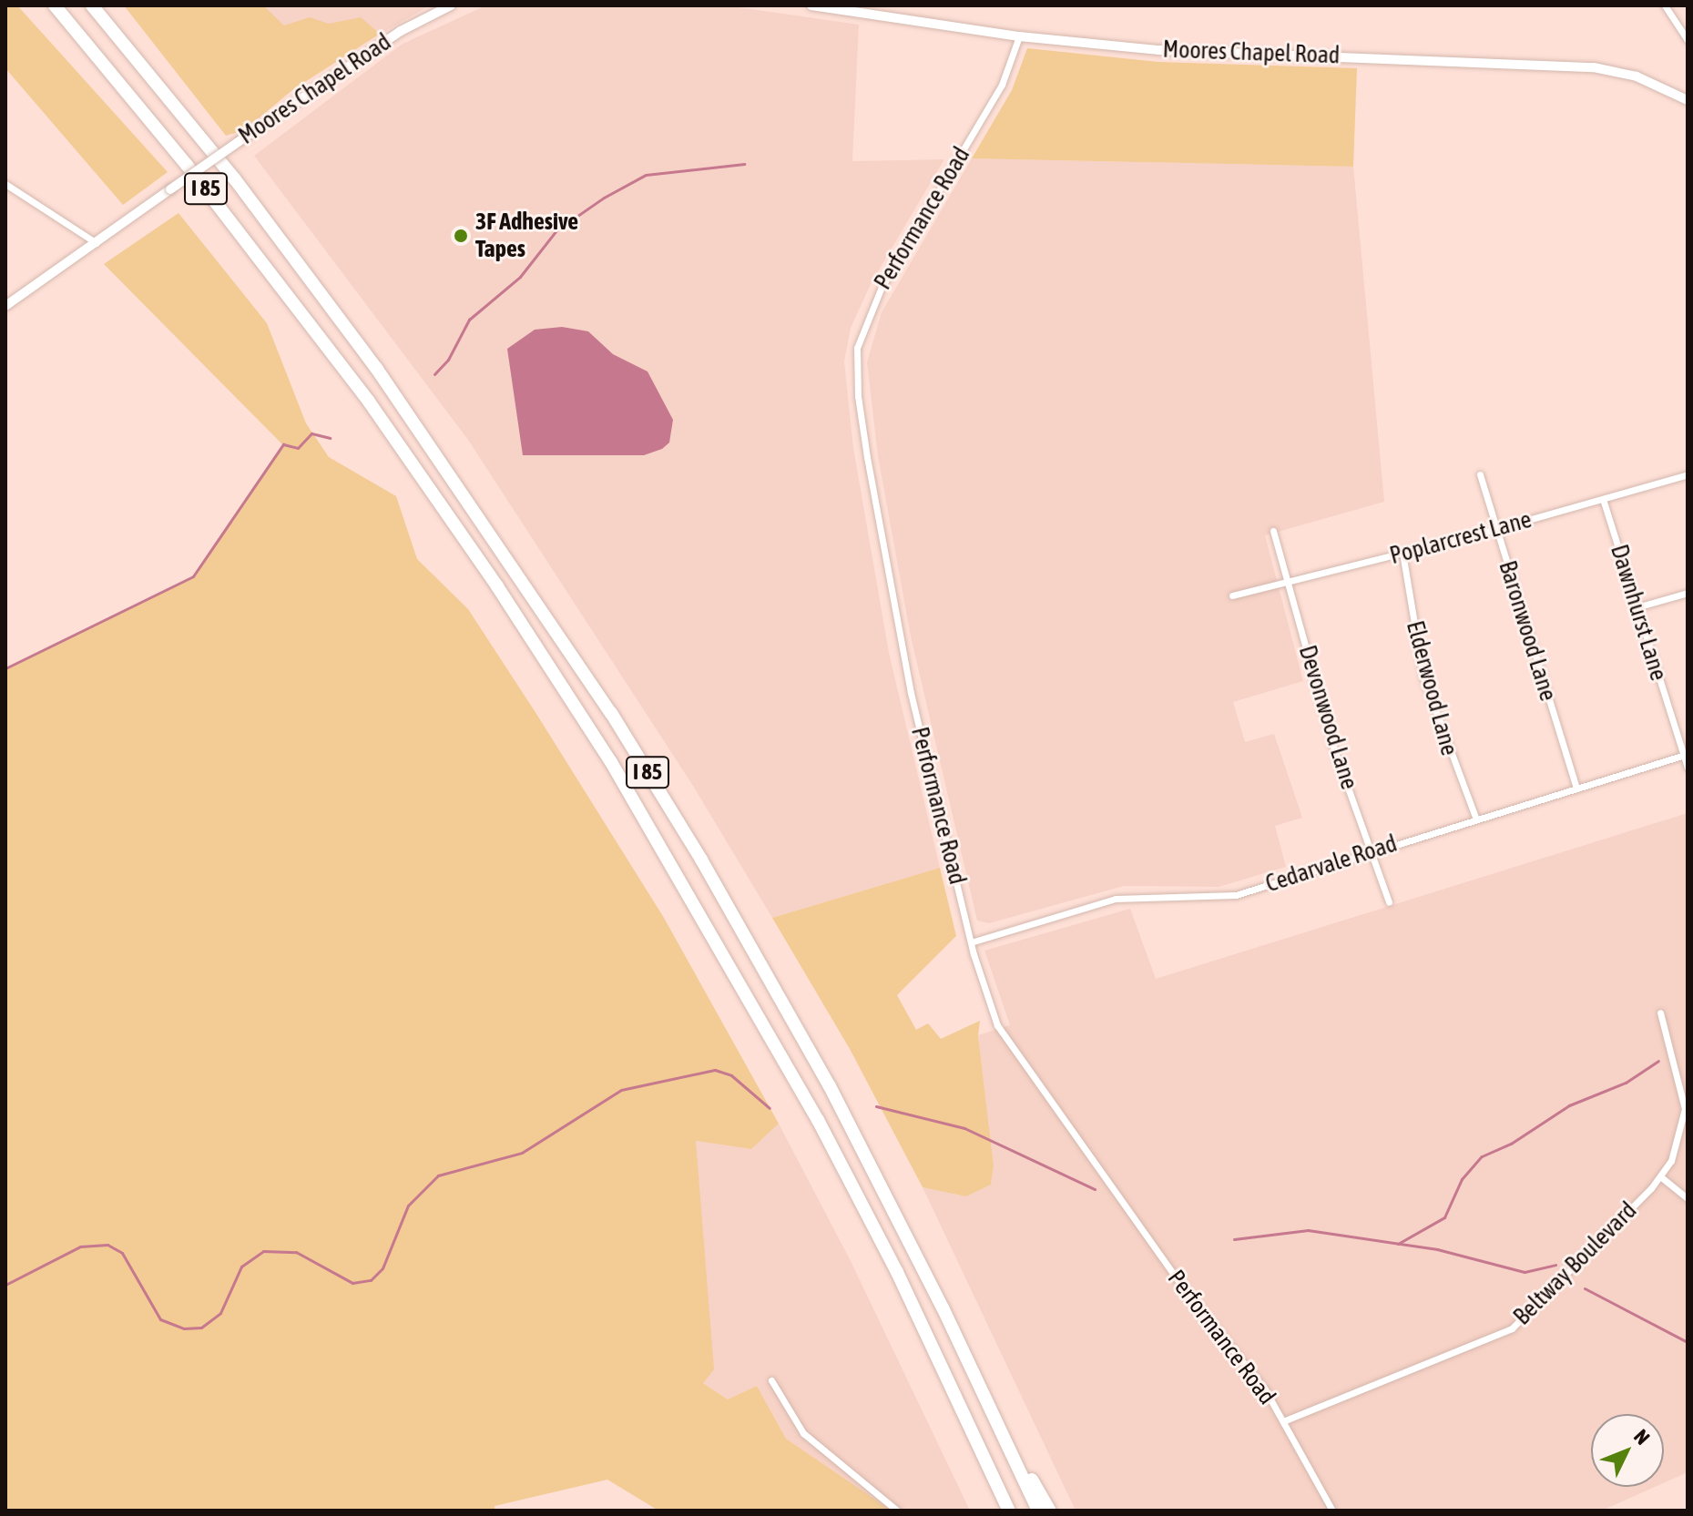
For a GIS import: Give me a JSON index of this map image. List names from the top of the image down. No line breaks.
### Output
{"streets":{"highway":["I 85"],"main road":["Moores Chapel Road"],"street":["Performance Road","Poplarcrest Lane","Dawnhurst Lane","Baronwood Lane","Elderwood Lane","Devonwood Lane","Cedarvale Road","Beltway Boulevard"]},"crossings":[["Moores Chapel Road","Performance Road"],["Performance Road","Cedarvale Road"],["Performance Road","Beltway Boulevard"],["Poplarcrest Lane","Dawnhurst Lane"],["Poplarcrest Lane","Baronwood Lane"],["Poplarcrest Lane","Elderwood Lane"],["Poplarcrest Lane","Devonwood Lane"],["Dawnhurst Lane","Cedarvale Road"],["Baronwood Lane","Cedarvale Road"],["Elderwood Lane","Cedarvale Road"],["Devonwood Lane","Cedarvale Road"]],"places":["3F Adhesive Tapes"],"north":"top right"}
